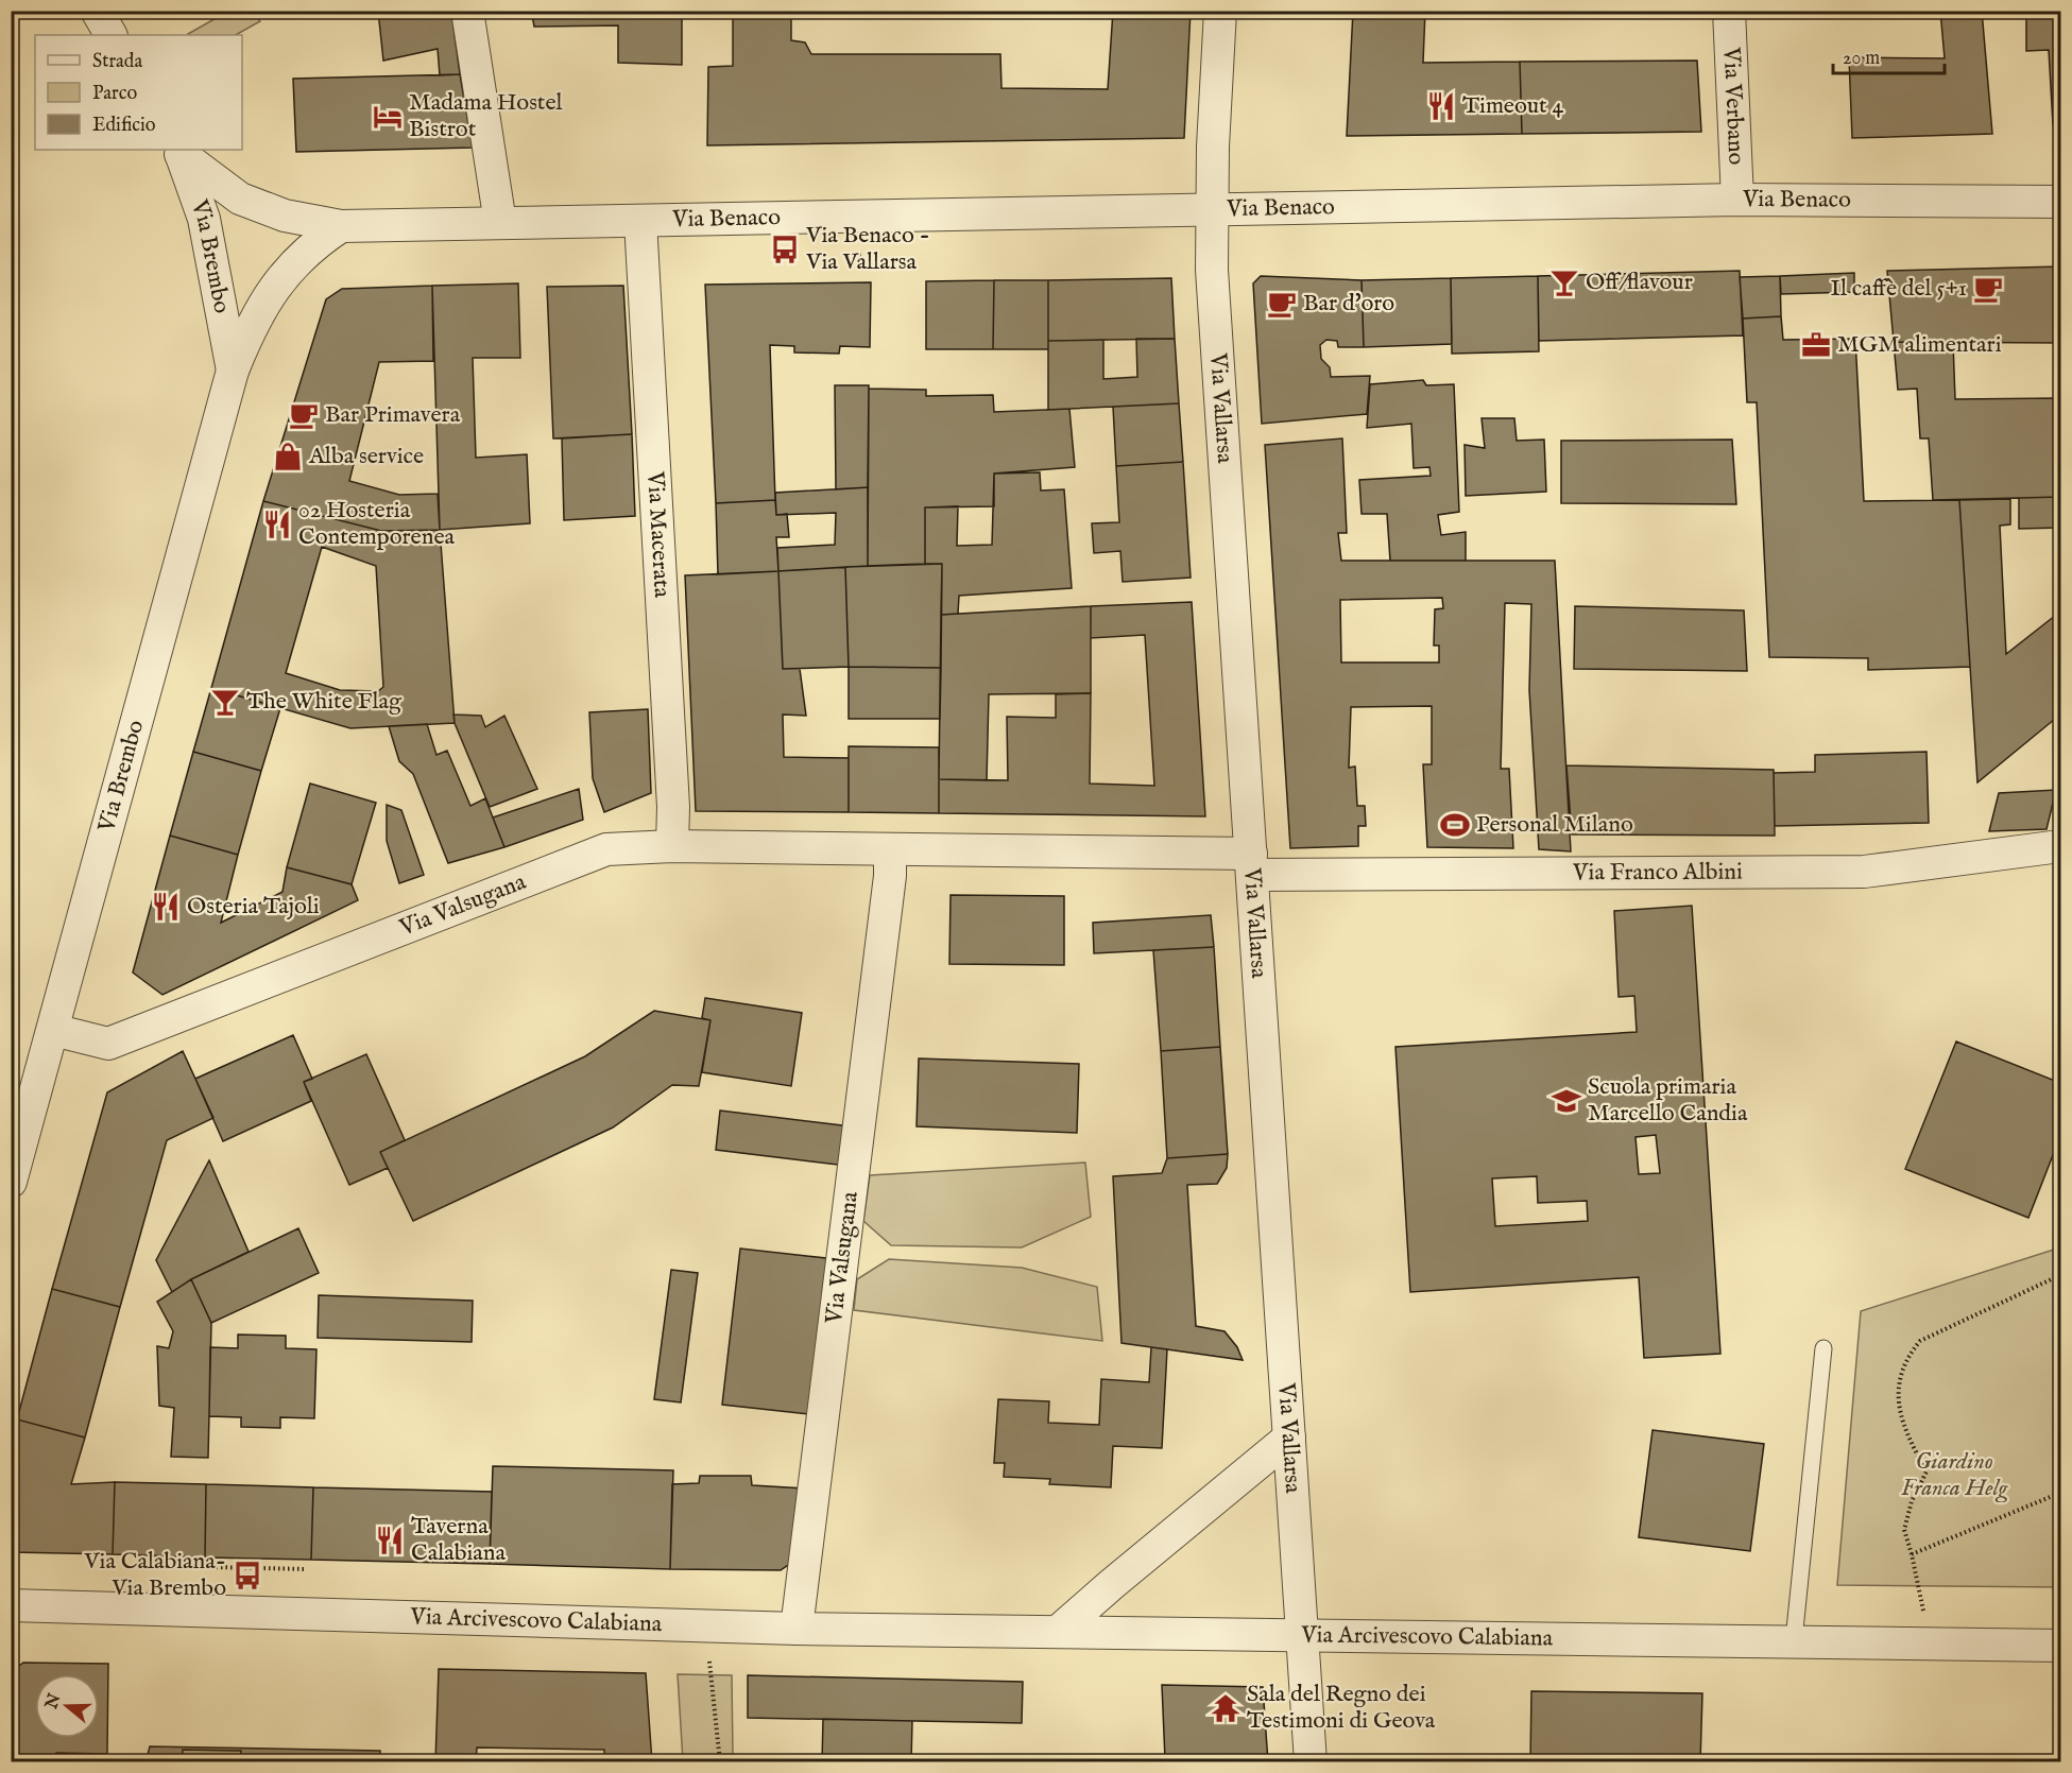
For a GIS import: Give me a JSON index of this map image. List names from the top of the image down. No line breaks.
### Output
{"streets":{"street":["Via Verbano","Via Benaco","Via Brembo","Via Vallarsa","Via Macerata","Via Franco Albini","Via Valsugana","Via Arcivescovo Calabiana"]},"crossings":[["Via Verbano","Via Benaco"],["Via Benaco","Via Brembo"],["Via Benaco","Via Vallarsa"],["Via Benaco","Via Macerata"],["Via Brembo","Via Valsugana"],["Via Vallarsa","Via Franco Albini"],["Via Vallarsa","Via Valsugana"],["Via Vallarsa","Via Arcivescovo Calabiana"],["Via Macerata","Via Valsugana"],["Via Franco Albini","Via Valsugana"],["Via Valsugana","Via Arcivescovo Calabiana"]],"parks":["Giardino Franca Helg"],"places":{"restaurant":["Timeout 4","02 Hosteria Contemporenea","Osteria Tajoli","Taverna Calabiana"],"hotel":["Madama Hostel Bistrot"],"bus stop":["Via Benaco - Via Vallarsa","Via Calabiana- Via Brembo"],"bar":["Off/flavour","The White Flag"],"cafe":["Il caffè del 5+1","Bar d'oro","Bar Primavera"],"office":["MGM alimentari"],"shop":["Alba service"],"sports":["Personal Milano"],"school or university":["Scuola primaria Marcello Candia"],"temple":["Sala del Regno dei Testimoni di Geova"]},"legend":["Strada","Parco","Edificio"],"scale_bar":"20 m","north":"left"}
